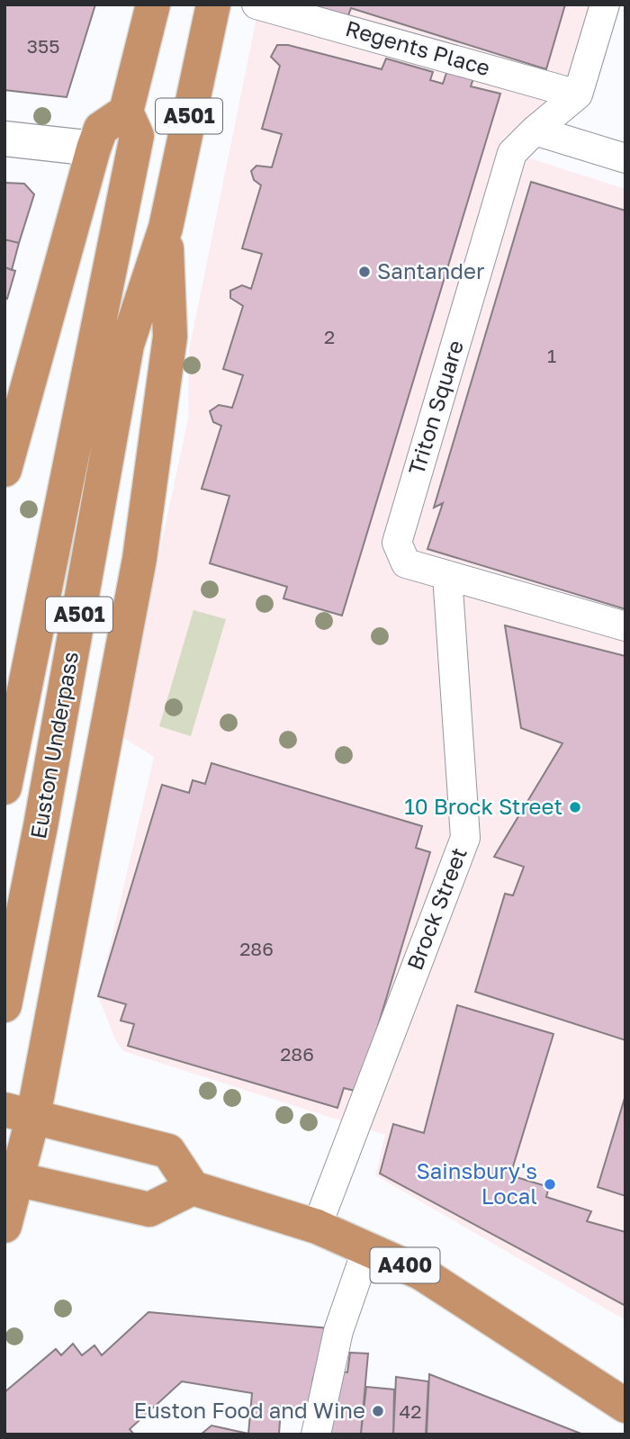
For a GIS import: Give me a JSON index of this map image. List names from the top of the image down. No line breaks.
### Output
{"streets":{"highway":["A501","Euston Underpass","A400"],"street":["Regents Place","Triton Square","Brock Street"]},"crossings":[["A501","Euston Underpass"],["Triton Square","Brock Street"],["Brock Street","A400"]],"places":["Santander","10 Brock Street","Sainsbury's Local","Euston Food and Wine"],"house_numbers":["355","2","1","286","286","42"]}
